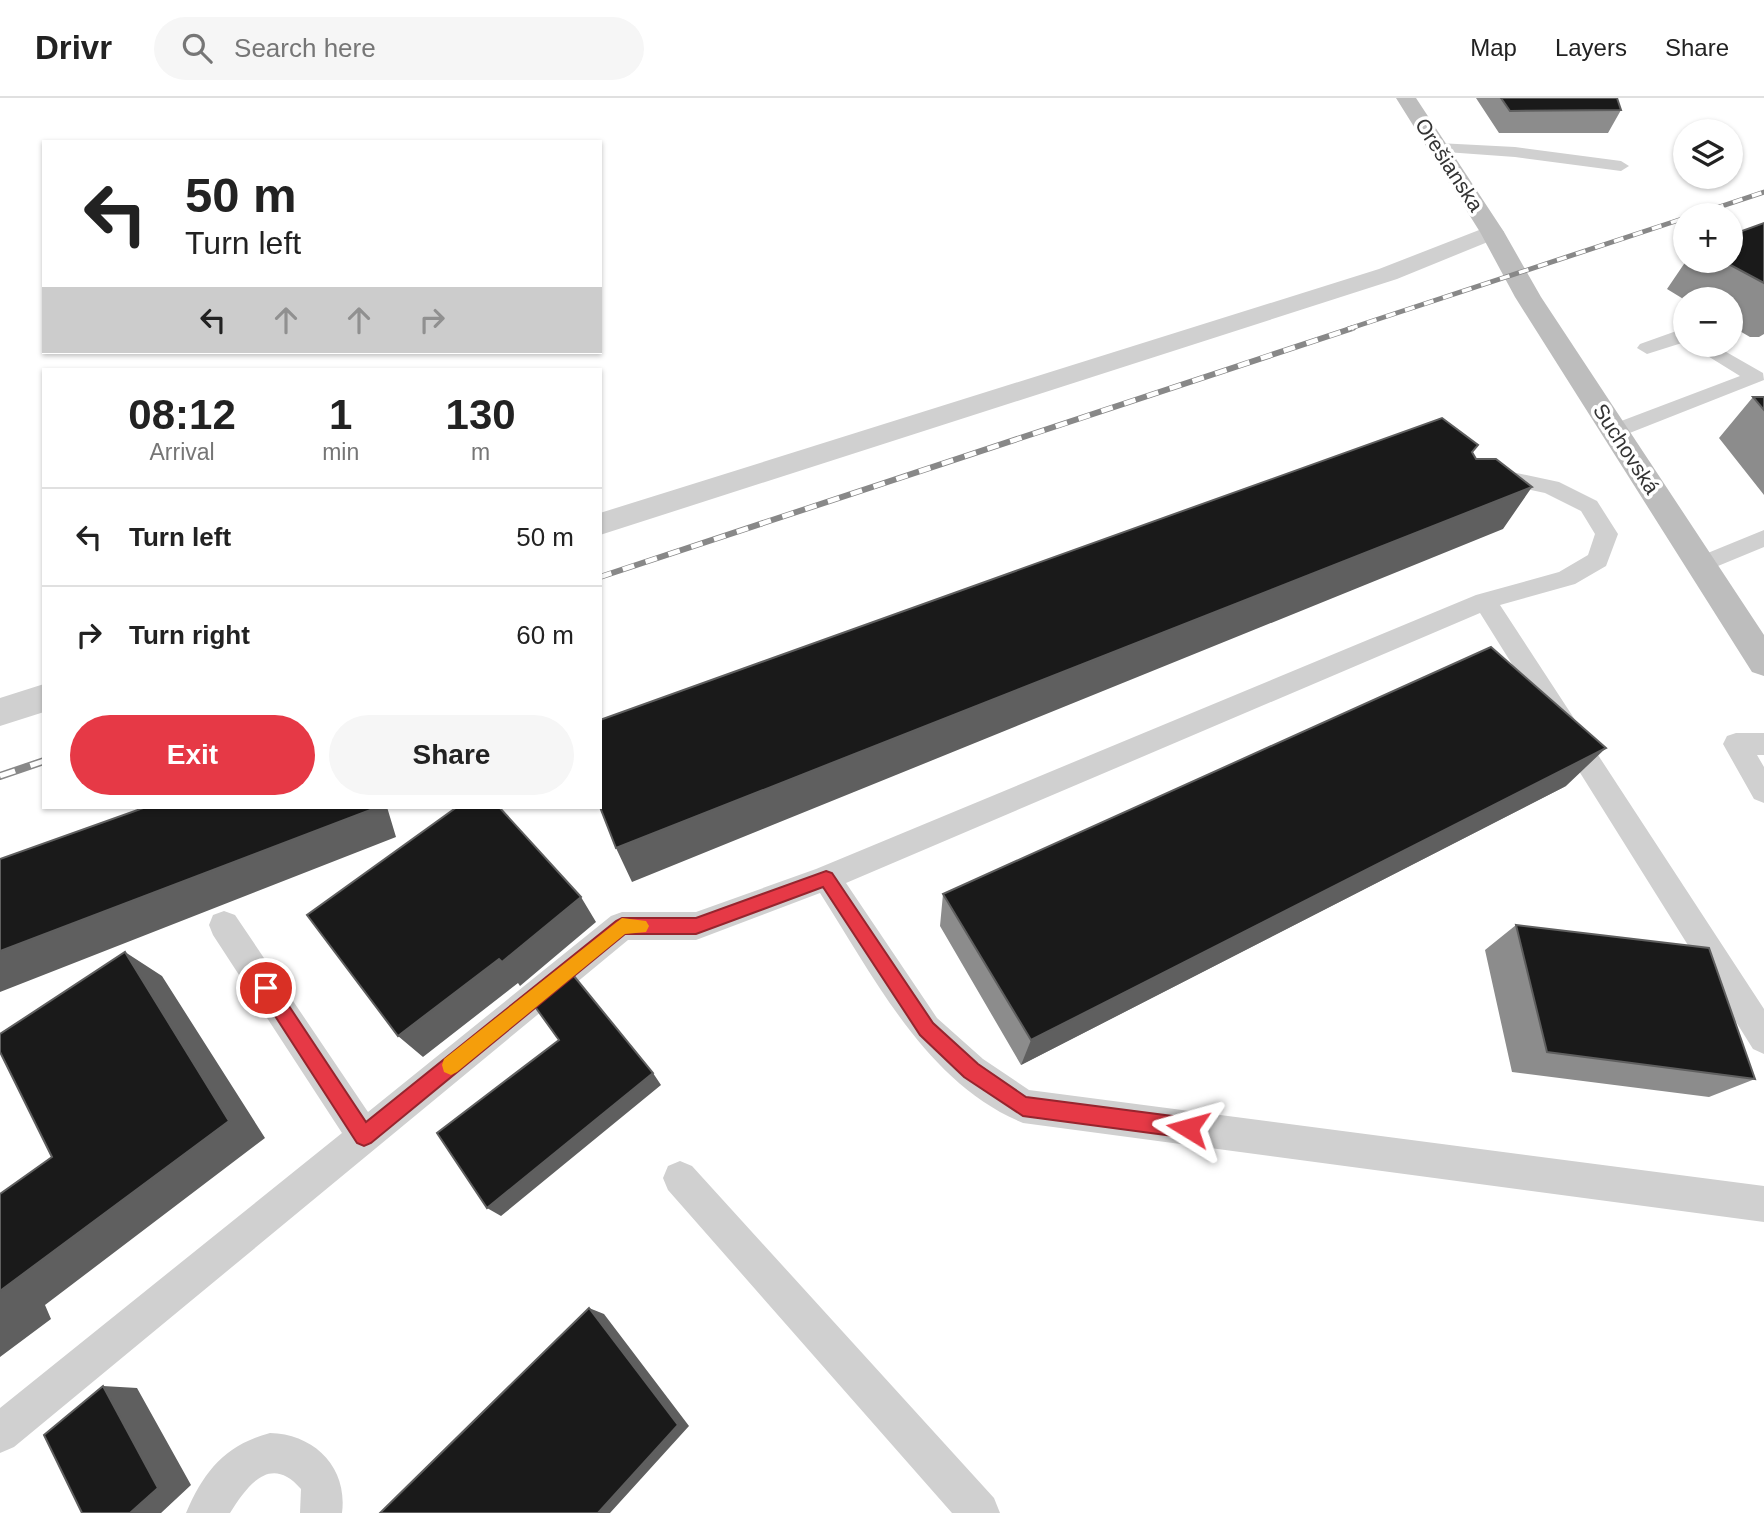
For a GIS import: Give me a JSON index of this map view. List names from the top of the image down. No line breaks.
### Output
{"streets":{"street":["Orešianska","Suchovská"]},"crossings":[["Orešianska","Suchovská"]],"page":{"header":"Drivr","search":"Search here","nav":["Map","Layers","Share"],"map_buttons":["+","−"],"turn":["50 m","Turn left"],"eta":["08:12","Arrival","1","min","130","m"],"list":[{"name":"Turn left","value":"50 m"},{"name":"Turn right","value":"60 m"}],"buttons":["Exit","Share"]}}
